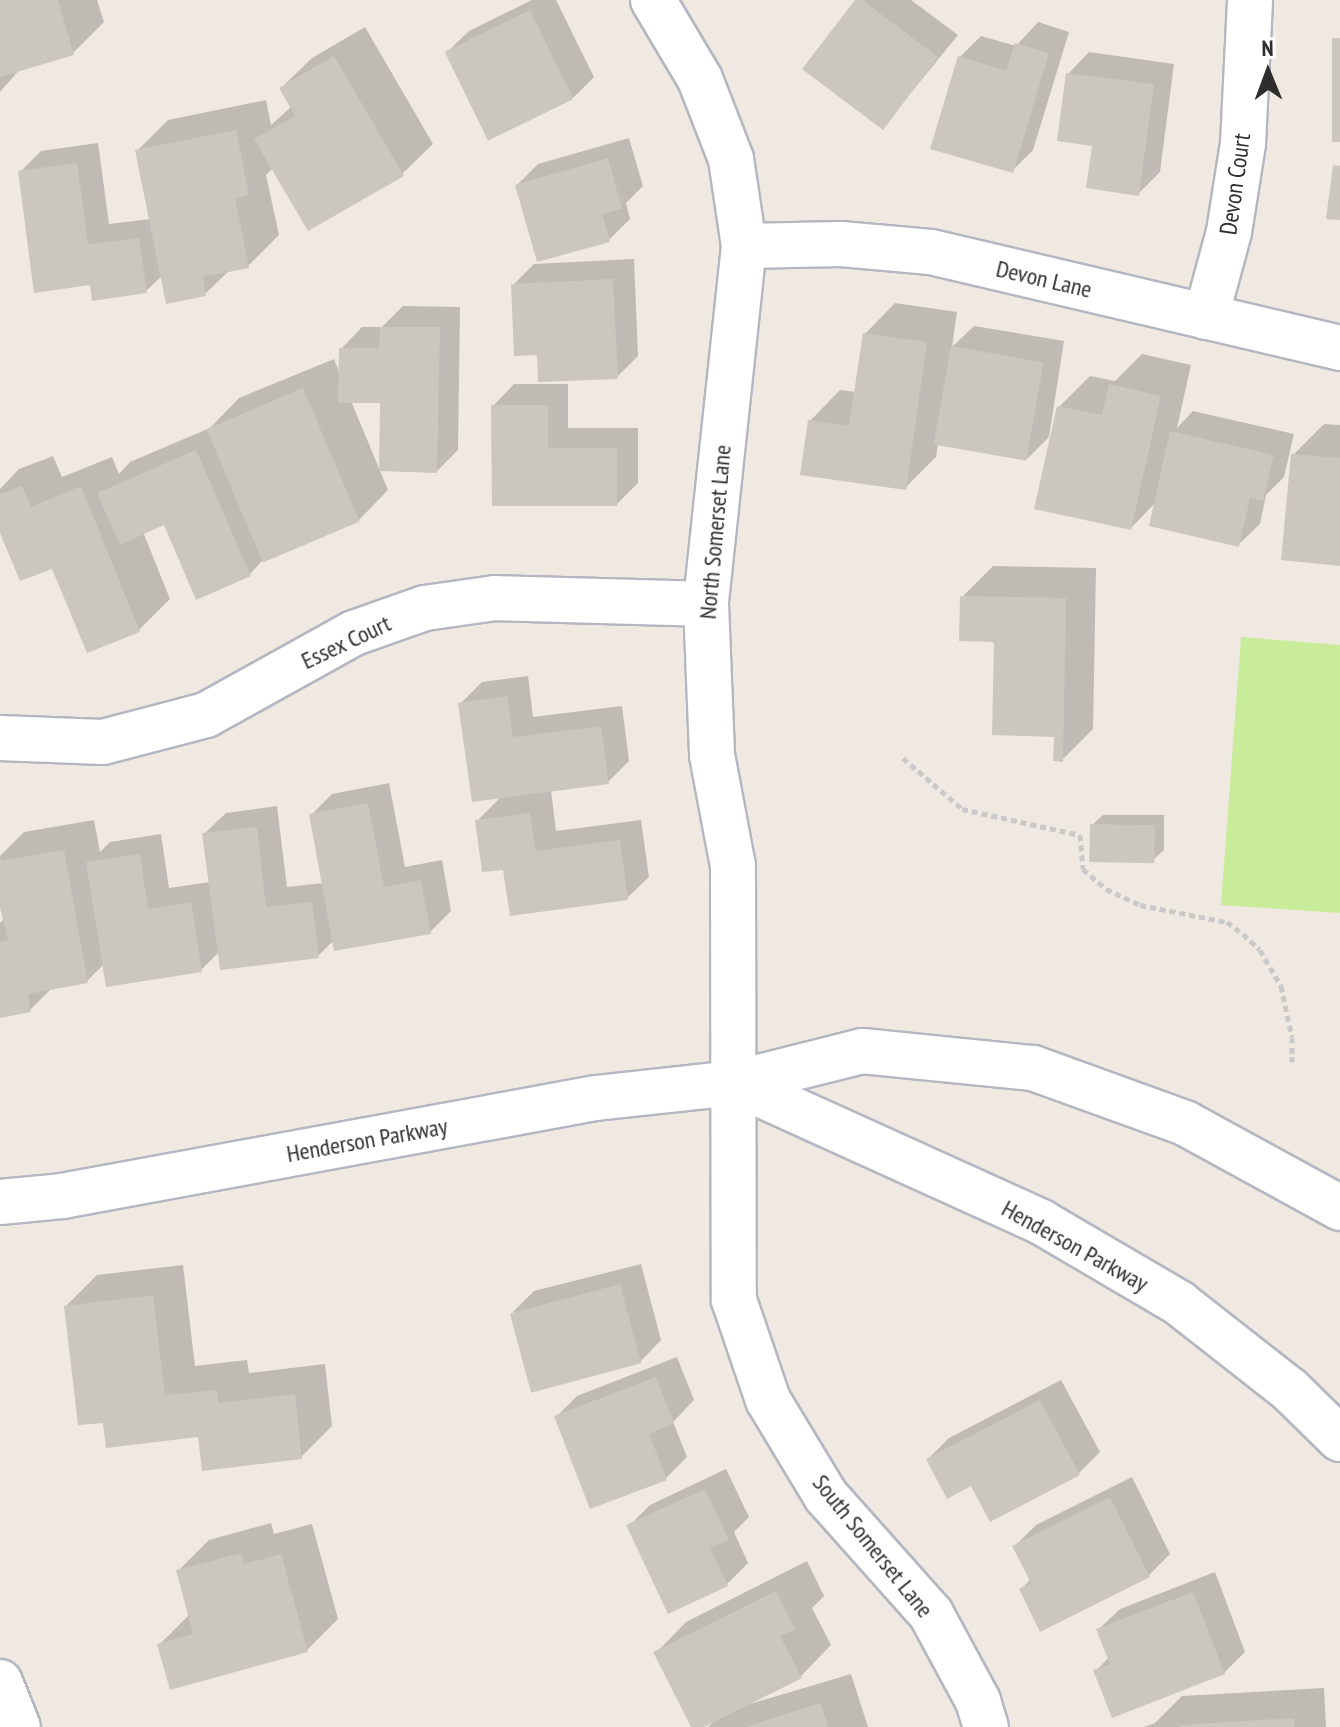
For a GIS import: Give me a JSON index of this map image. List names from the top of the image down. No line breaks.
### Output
{"streets":{"street":["Devon Court","Devon Lane","North Somerset Lane","Essex Court","Henderson Parkway","South Somerset Lane"]},"crossings":[["Devon Court","Devon Lane"],["Devon Lane","North Somerset Lane"],["North Somerset Lane","Essex Court"],["North Somerset Lane","Henderson Parkway"],["North Somerset Lane","South Somerset Lane"],["Henderson Parkway","South Somerset Lane"]],"north":"top"}
